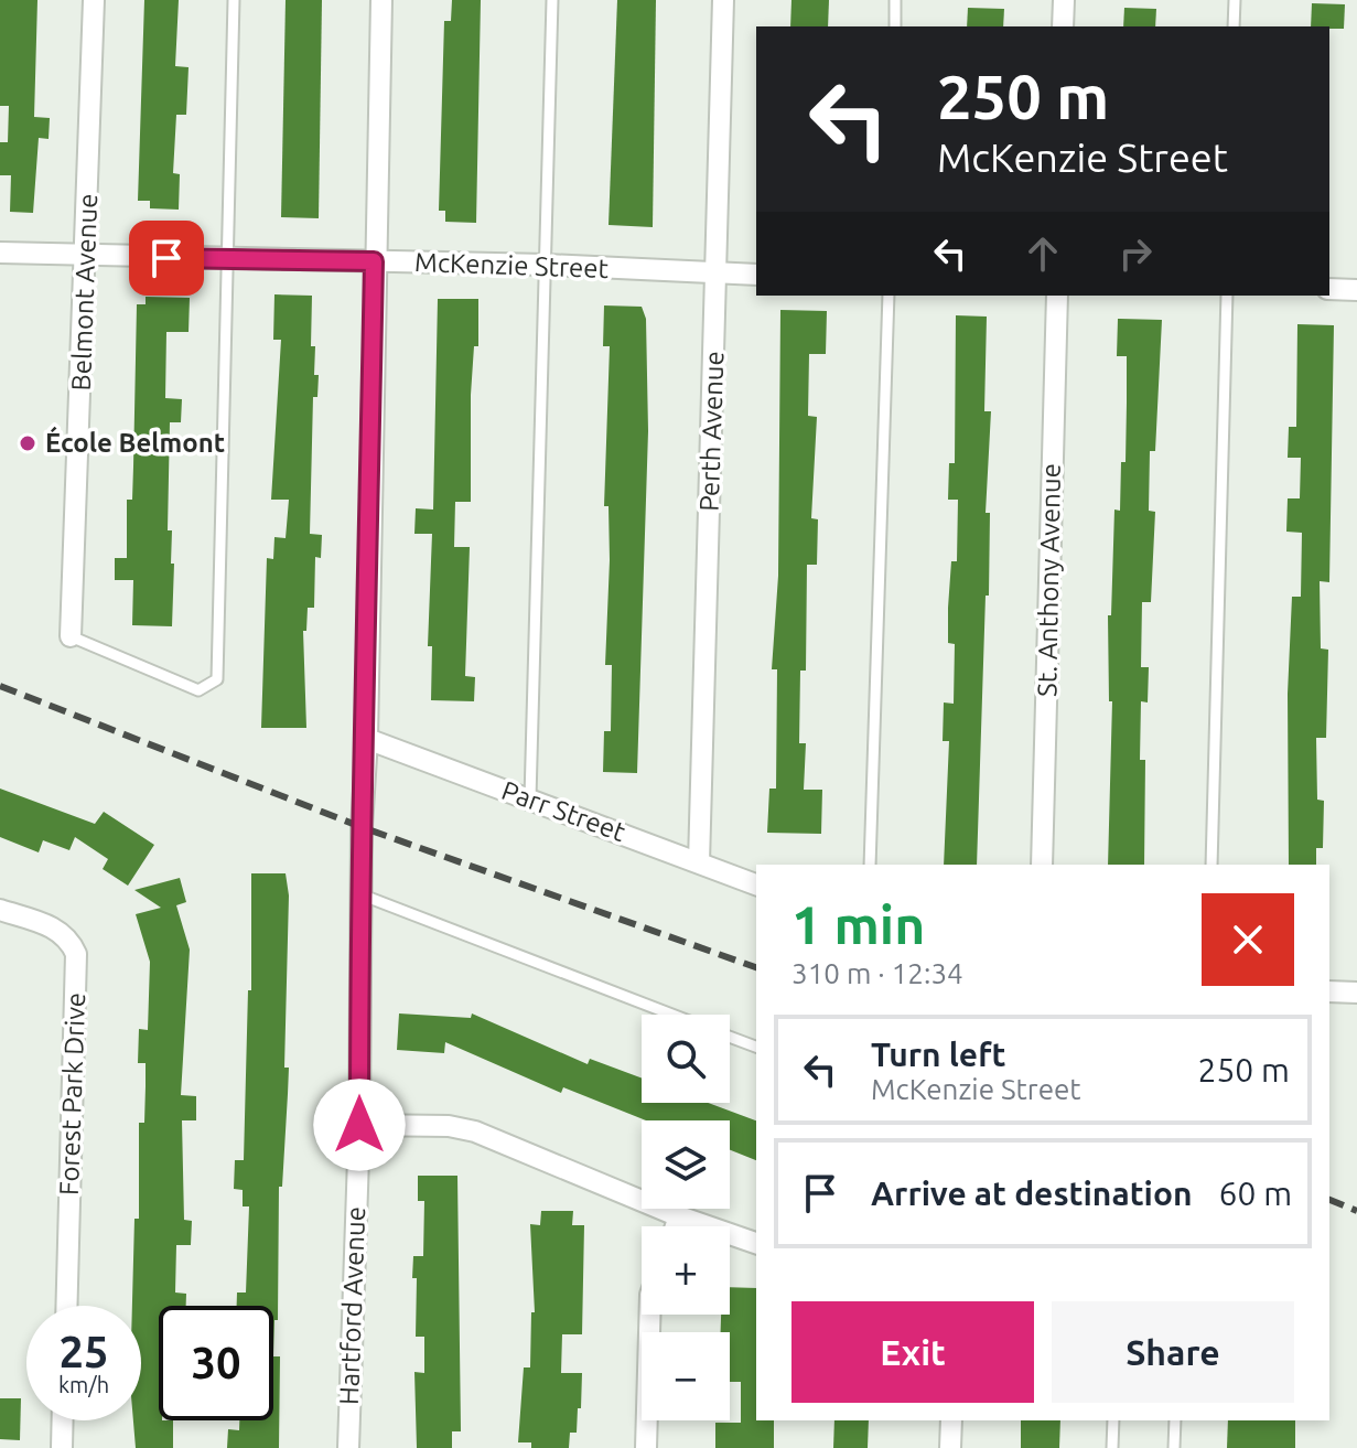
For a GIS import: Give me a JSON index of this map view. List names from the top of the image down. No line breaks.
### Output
{"streets":{"street":["McKenzie Street","Belmont Avenue","Perth Avenue","St. Anthony Avenue","Parr Street","Forest Park Drive","Hartford Avenue"]},"crossings":[["McKenzie Street","Belmont Avenue"],["McKenzie Street","Perth Avenue"],["McKenzie Street","Hartford Avenue"],["Perth Avenue","Parr Street"],["Parr Street","Hartford Avenue"]],"places":["École Belmont"],"page":{"turn":["250 m","McKenzie Street"],"heading":["1 min","310 m · 12:34"],"map_buttons":["+","−"],"list":[{"name":"Turn left","note":"McKenzie Street","value":"250 m"},{"name":"Arrive at destination","value":"60 m"}],"buttons":["Exit","Share"],"speed":"25 km/h","limit":"30"}}
